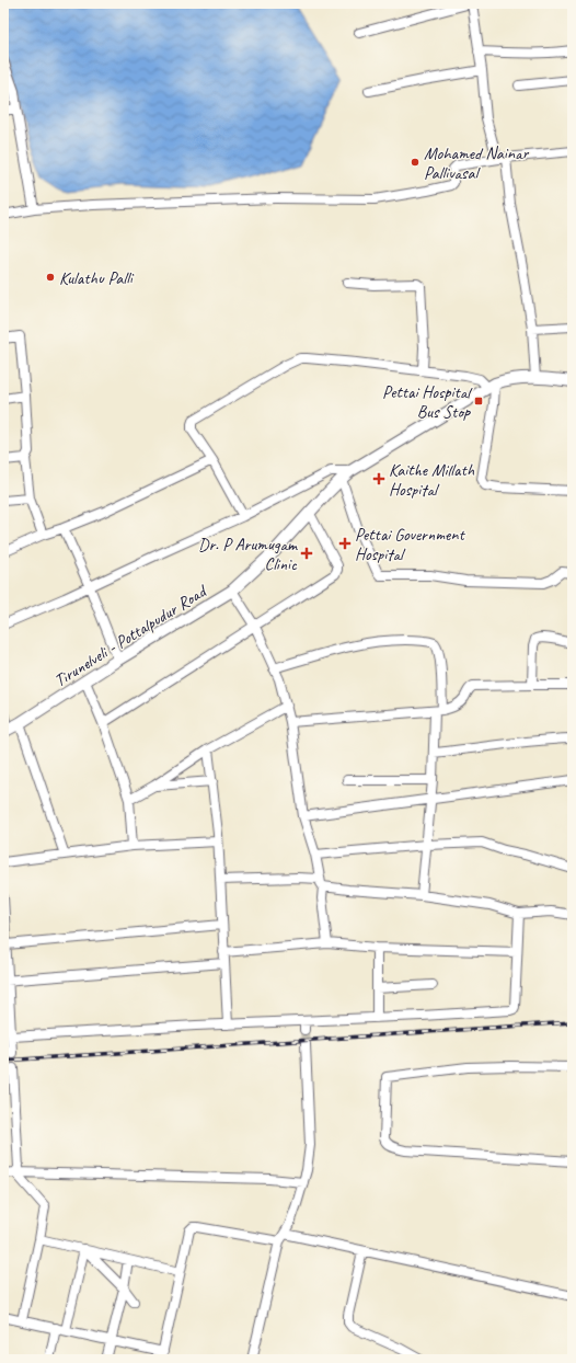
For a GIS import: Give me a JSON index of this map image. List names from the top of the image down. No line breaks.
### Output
{"streets":{"main road":["Tirunelveli - Pottalpudur Road"]},"places":{"other":["Mohamed Nainar Pallivasal","Kulathu Palli"],"transit":["Pettai Hospital Bus Stop"],"health":["Kaithe Millath Hospital","Pettai Government Hospital","Dr. P Arumugam Clinic"]}}
